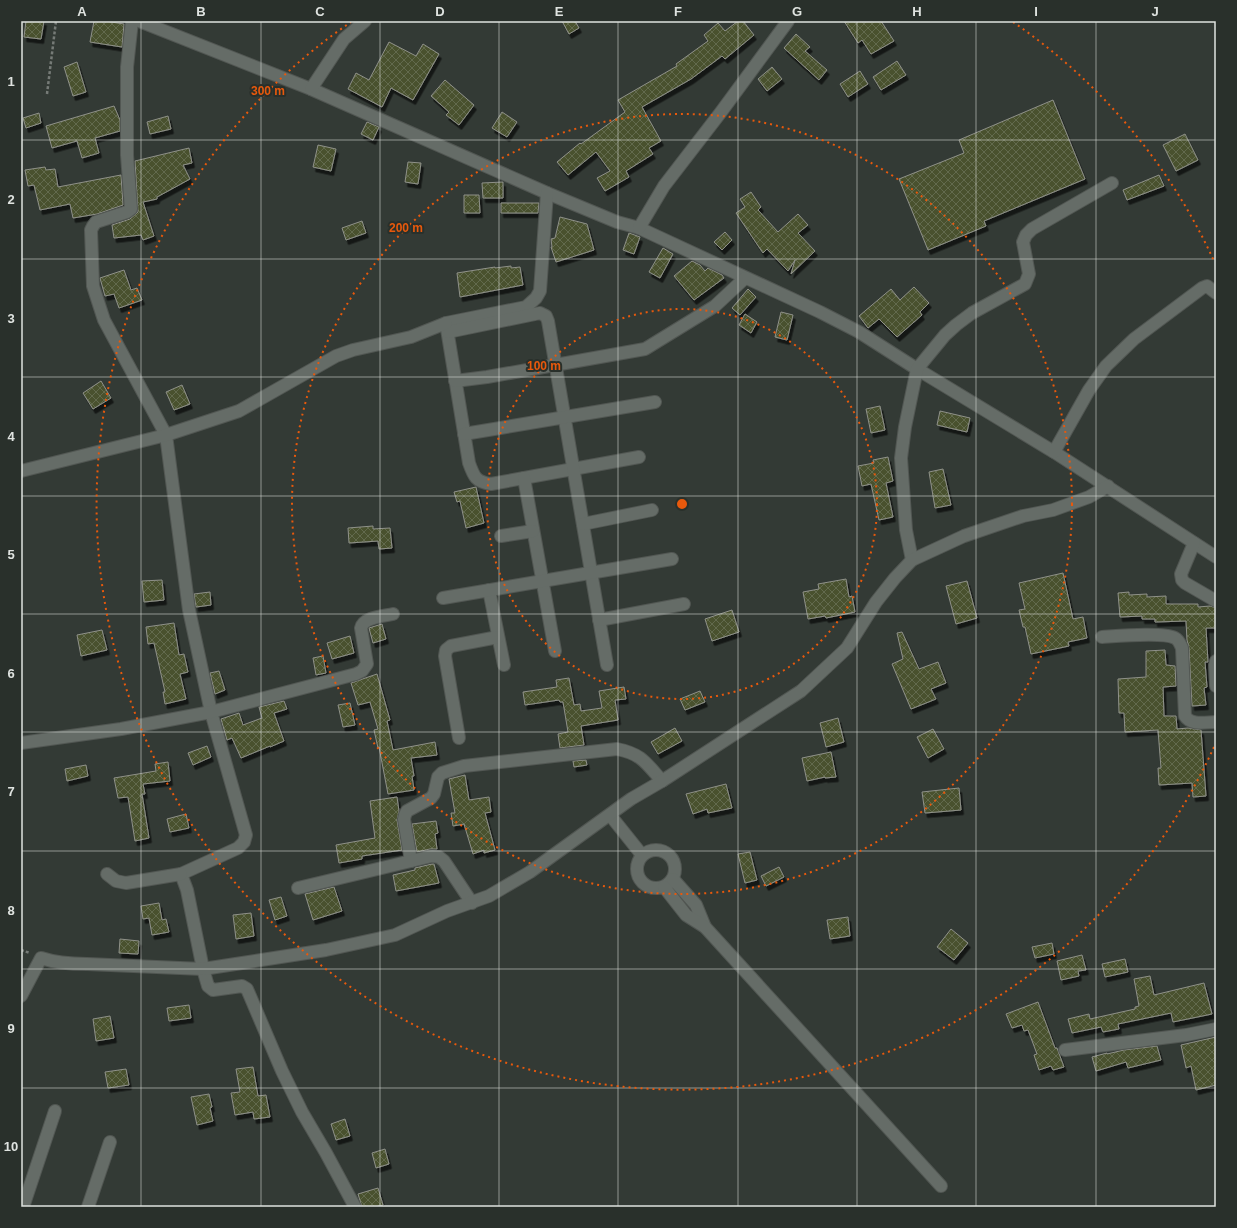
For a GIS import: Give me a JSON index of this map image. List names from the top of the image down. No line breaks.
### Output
{"grid":{"columns":["A","B","C","D","E","F","G","H","I","J"],"rows":["1","2","3","4","5","6","7","8","9","10"]},"rings":["300 m","200 m","100 m"]}
